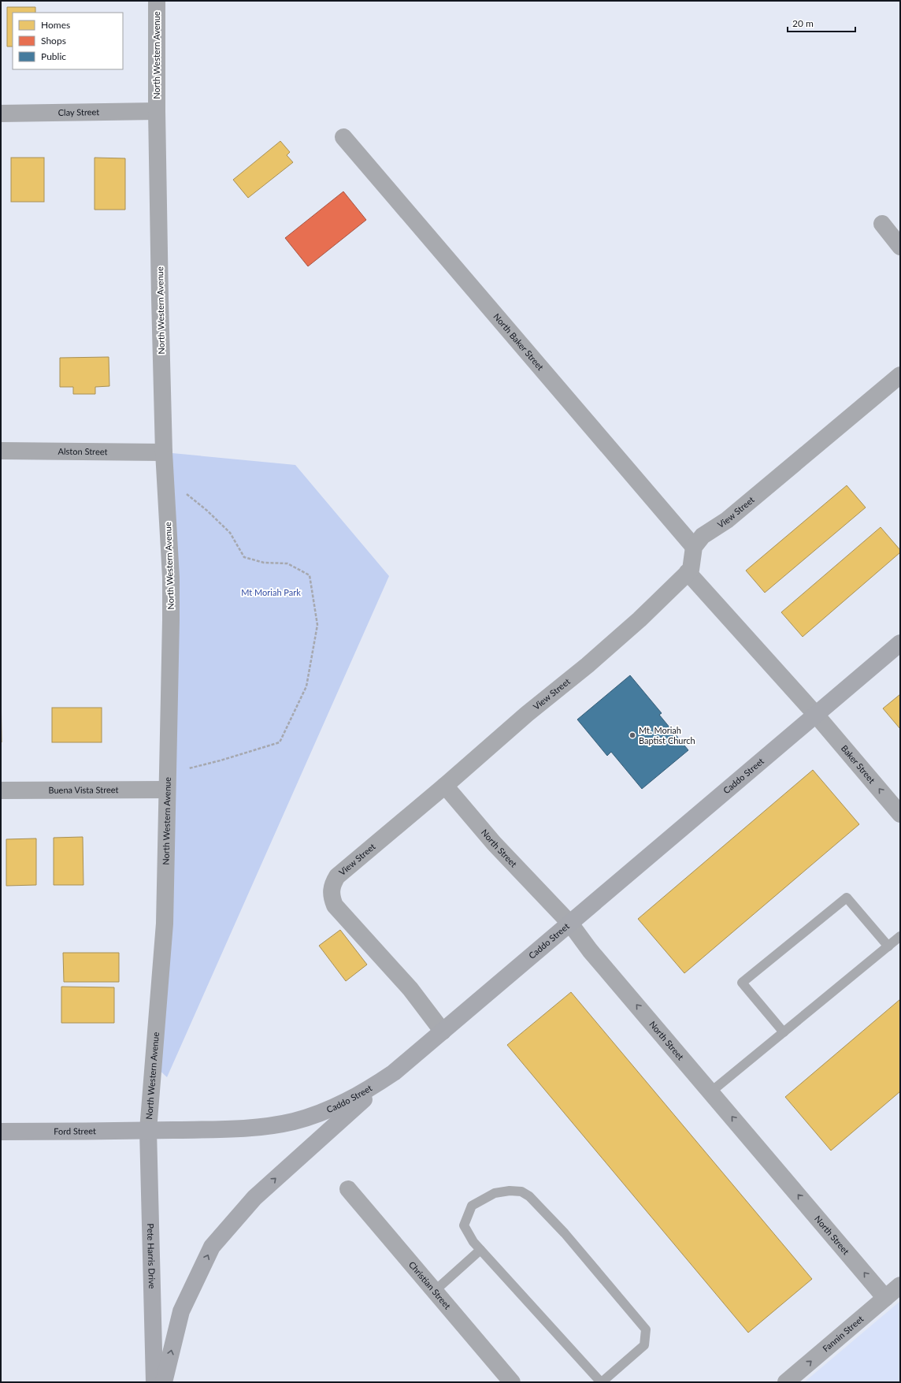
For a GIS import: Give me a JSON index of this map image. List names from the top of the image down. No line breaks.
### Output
{"streets":{"main road":["Caddo Street","Ford Street","Pete Harris Drive"],"street":["North Western Avenue","Clay Street","North Baker Street","Alston Street","View Street","Baker Street","Buena Vista Street","North Street","Christian Street","Fannin Street"]},"crossings":[["North Western Avenue","Clay Street"],["North Western Avenue","Alston Street"],["North Western Avenue","Caddo Street"],["North Western Avenue","Buena Vista Street"],["North Western Avenue","Ford Street"],["North Western Avenue","Pete Harris Drive"],["North Baker Street","View Street"],["View Street","Baker Street"],["View Street","Caddo Street"],["View Street","North Street"],["Baker Street","Caddo Street"],["Caddo Street","North Street"],["Caddo Street","Ford Street"],["Caddo Street","Pete Harris Drive"],["North Street","Fannin Street"],["Ford Street","Pete Harris Drive"]],"one_way":["Baker Street","North Street","Fannin Street"],"parks":["Mt Moriah Park"],"places":["Mt. Moriah Baptist Church"],"legend":["Homes","Shops","Public"],"scale_bar":"20 m"}
